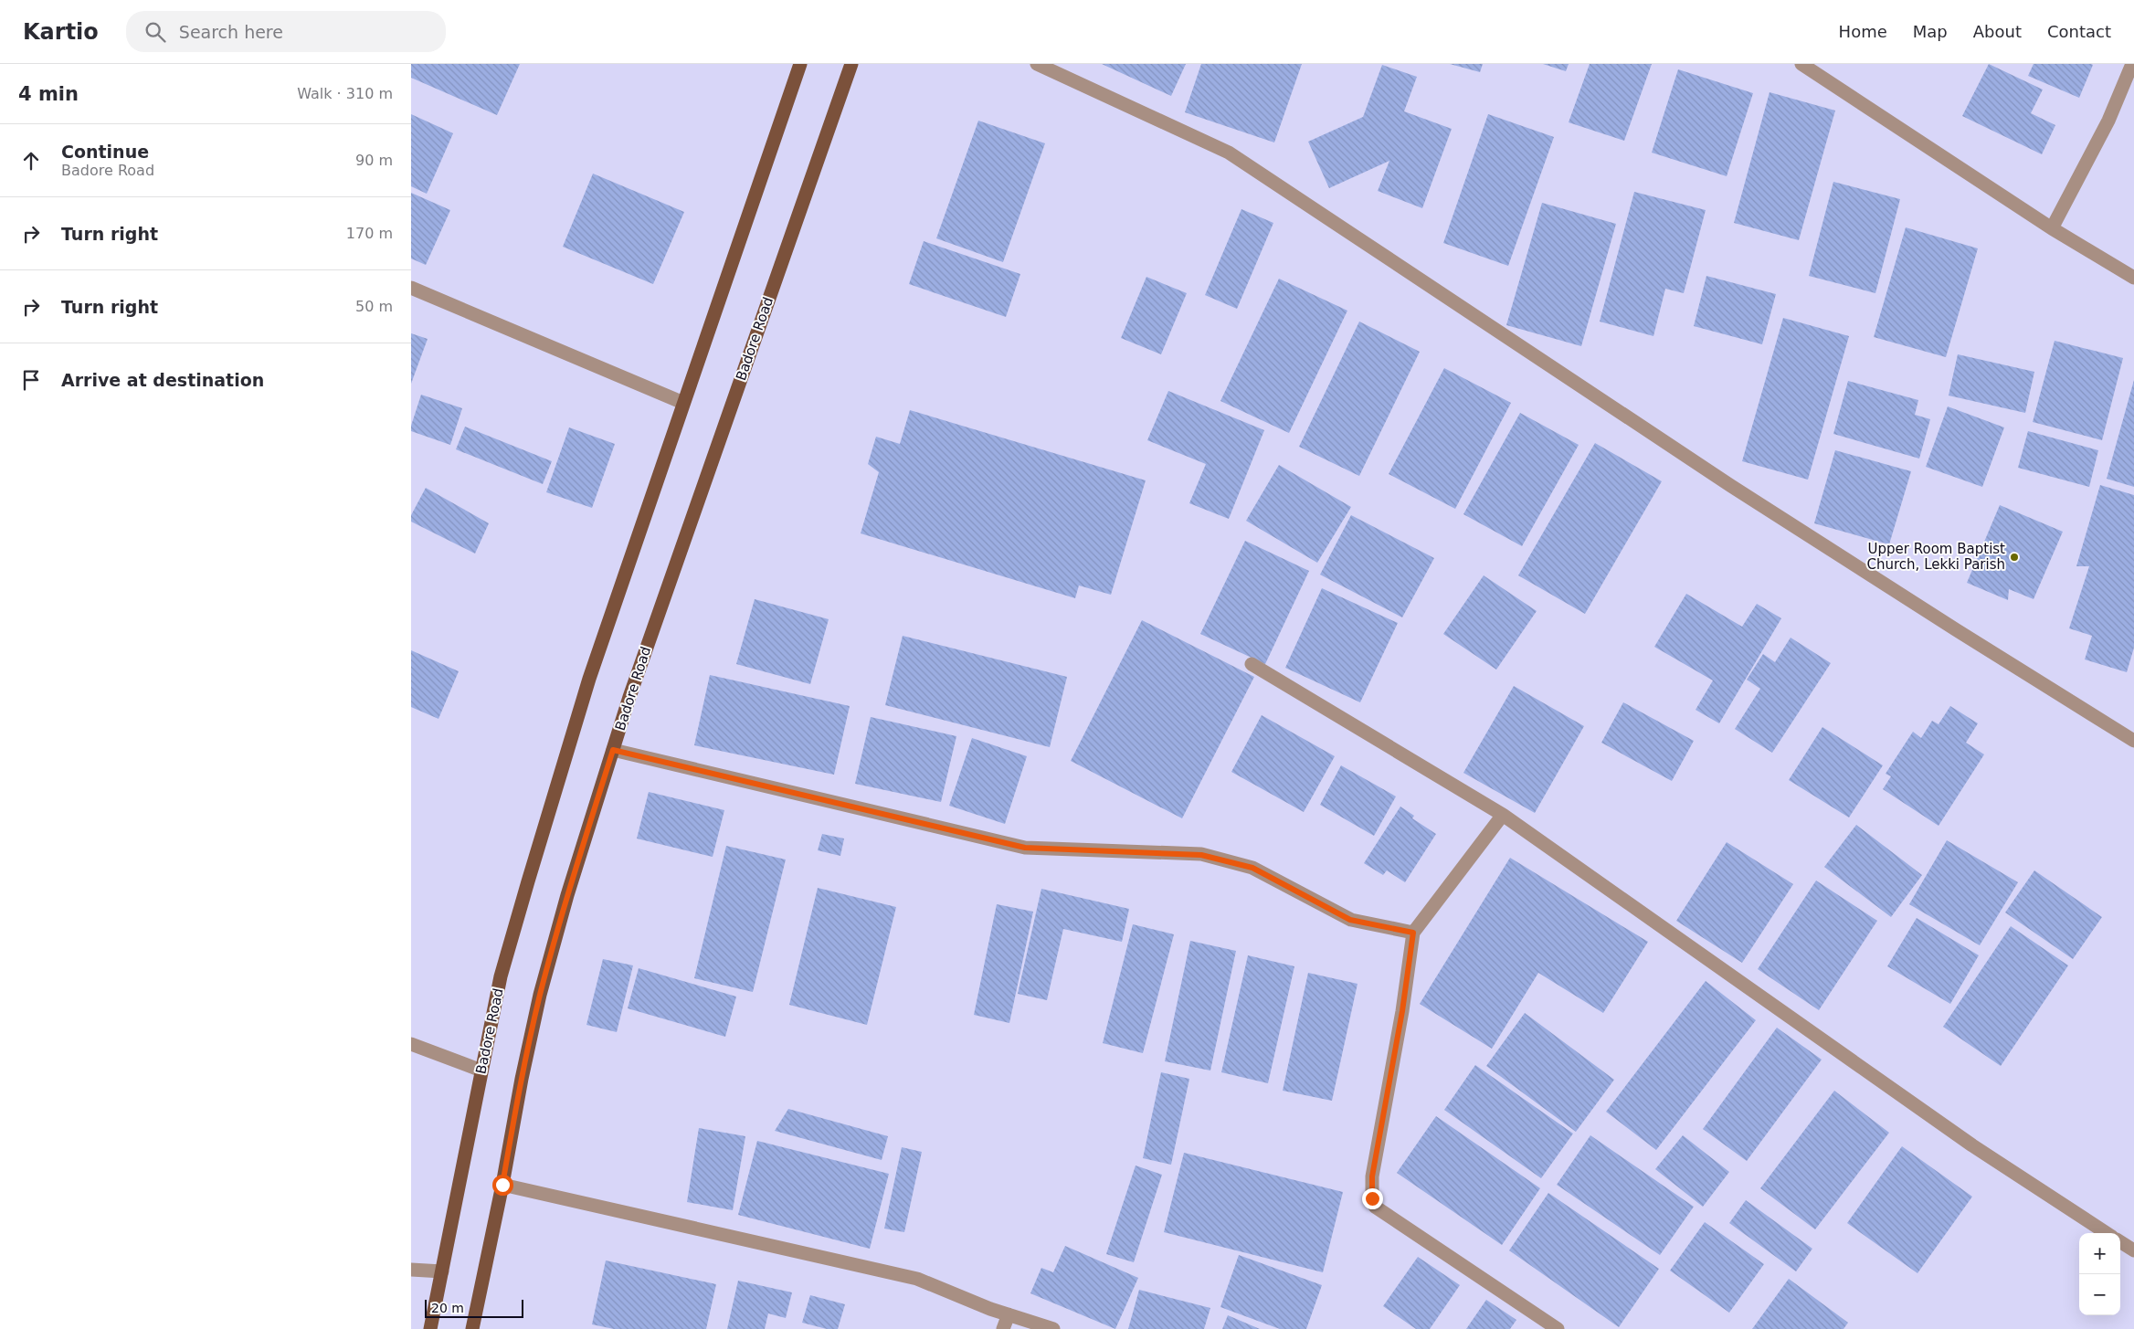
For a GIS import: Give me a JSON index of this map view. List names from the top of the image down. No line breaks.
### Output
{"streets":{"main road":["Badore Road"]},"places":["Upper Room Baptist Church, Lekki Parish"],"scale_bar":"20 m","page":{"header":"Kartio","search":"Search here","nav":["Home","Map","About","Contact"],"heading":["4 min","Walk · 310 m"],"list":[["Continue","Badore Road","90 m"],["Turn right","170 m"],["Turn right","50 m"],"Arrive at destination"],"map_buttons":["+","−"],"scale":"20 m"}}
